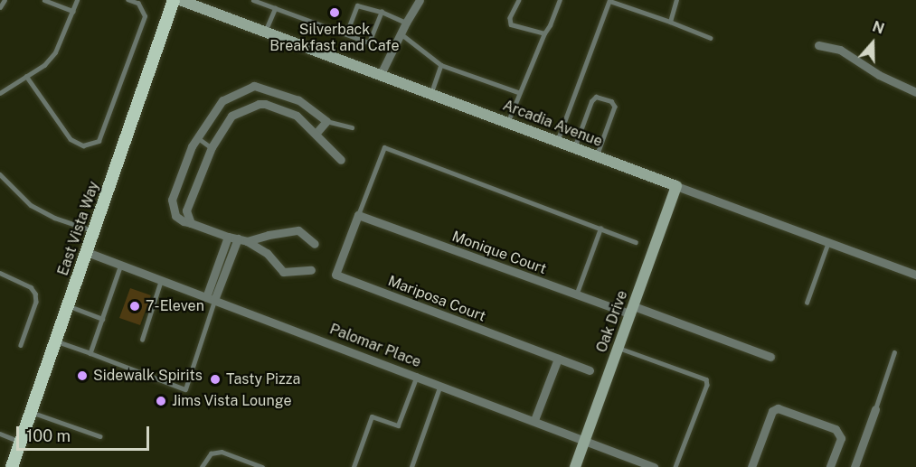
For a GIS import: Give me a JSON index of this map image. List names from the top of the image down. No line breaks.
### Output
{"streets":{"main road":["East Vista Way"],"street":["Arcadia Avenue","Monique Court","Mariposa Court","Oak Drive","Palomar Place"]},"crossings":[["Arcadia Avenue","Oak Drive"],["East Vista Way","Palomar Place"],["Monique Court","Mariposa Court"],["Monique Court","Oak Drive"],["Oak Drive","Palomar Place"]],"places":["Silverback Breakfast and Cafe","7-Eleven","Sidewalk Spirits","Tasty Pizza","Jims Vista Lounge"],"scale_bar":"100 m","north":"top"}
